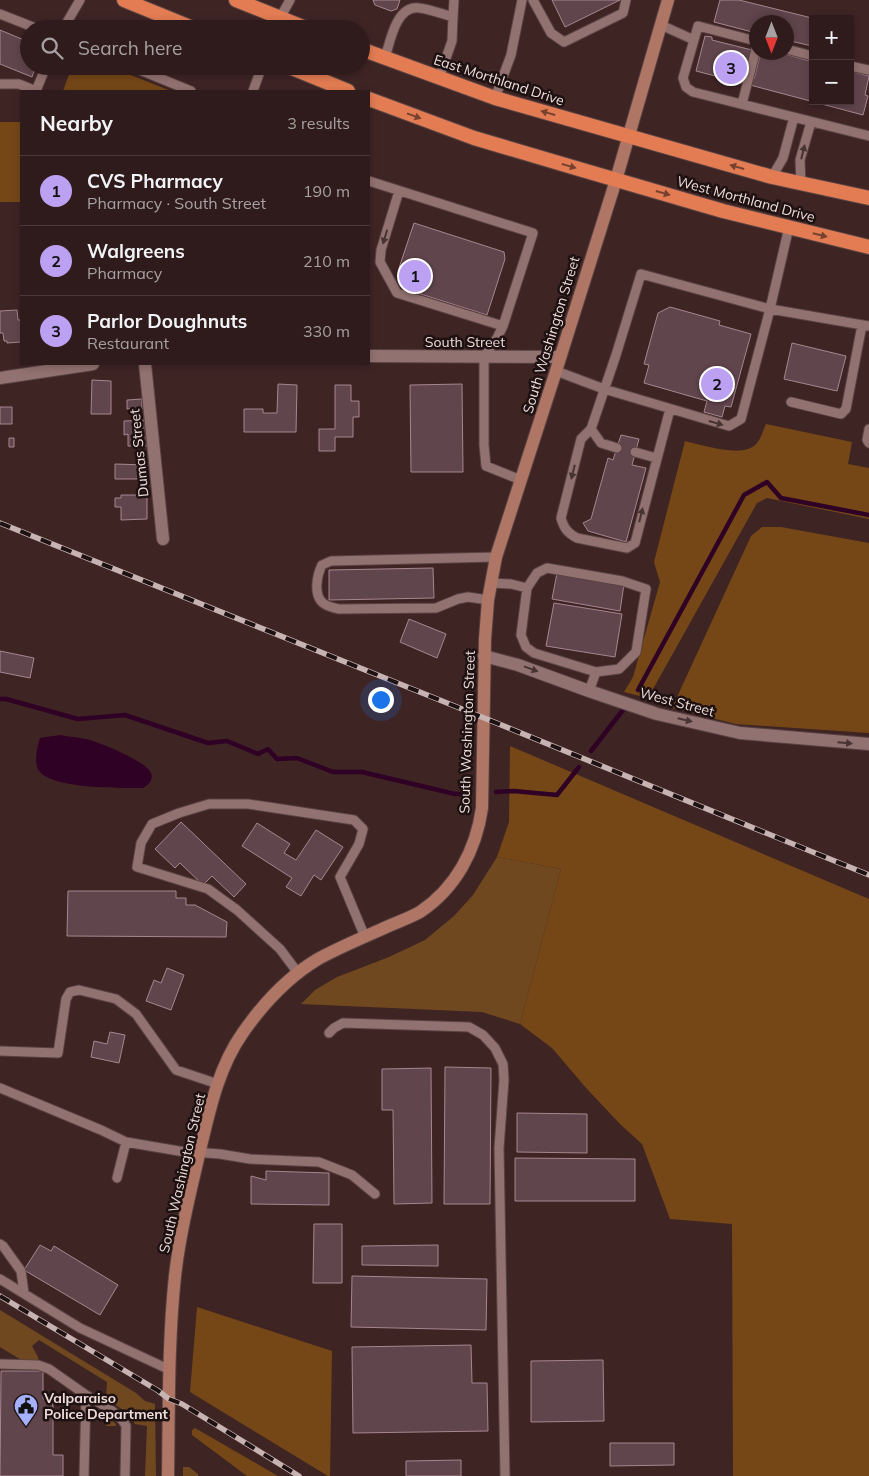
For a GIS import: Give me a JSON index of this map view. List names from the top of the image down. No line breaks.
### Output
{"streets":{"highway":["East Morthland Drive","West Morthland Drive"],"main road":["South Washington Street"],"street":["South Street","Dumas Street","West Street"]},"crossings":[["East Morthland Drive","West Morthland Drive"],["East Morthland Drive","South Washington Street"],["West Morthland Drive","South Washington Street"],["South Washington Street","South Street"],["South Washington Street","West Street"]],"one_way":["West Street"],"places":{"public building":["Valparaiso Police Department"]},"north":"bottom","page":{"map_buttons":["+","−"],"search":"Search here","pins":["3","1","2"],"heading":["Nearby","3 results"],"list":[{"mark":"1","name":"CVS Pharmacy","note":"Pharmacy · South Street","value":"190 m"},{"mark":"2","name":"Walgreens","note":"Pharmacy","value":"210 m"},{"mark":"3","name":"Parlor Doughnuts","note":"Restaurant","value":"330 m"}]}}
